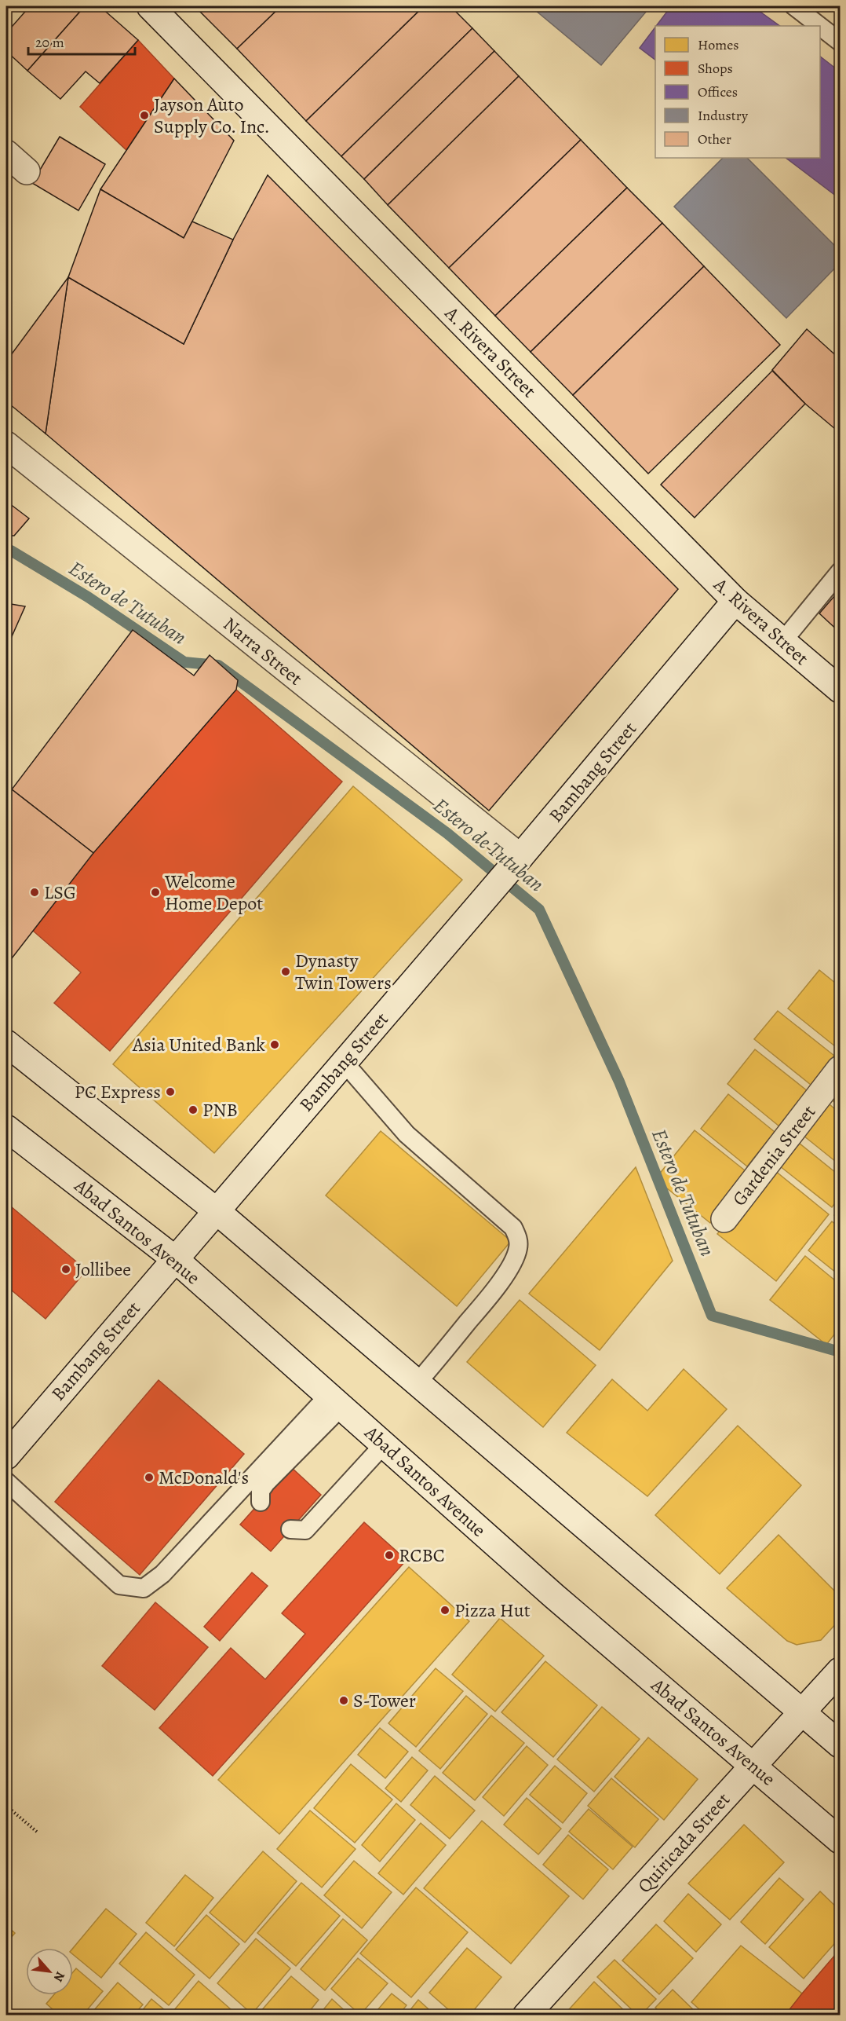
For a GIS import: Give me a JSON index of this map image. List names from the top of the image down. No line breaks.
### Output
{"streets":{"street":["A. Rivera Street","Narra Street","Bambang Street","Gardenia Street","Abad Santos Avenue","Quiricada Street"]},"crossings":[["A. Rivera Street","Bambang Street"],["Narra Street","Bambang Street"],["Bambang Street","Abad Santos Avenue"],["Abad Santos Avenue","Quiricada Street"]],"water":["Estero de Tutuban"],"places":["Jayson Auto Supply Co. Inc.","LSG","Welcome Home Depot","Dynasty Twin Towers","Asia United Bank","PC Express","PNB","Jollibee","McDonald's","RCBC","Pizza Hut","S-Tower"],"legend":["Homes","Shops","Offices","Industry","Other"],"scale_bar":"20 m","north":"bottom right"}
